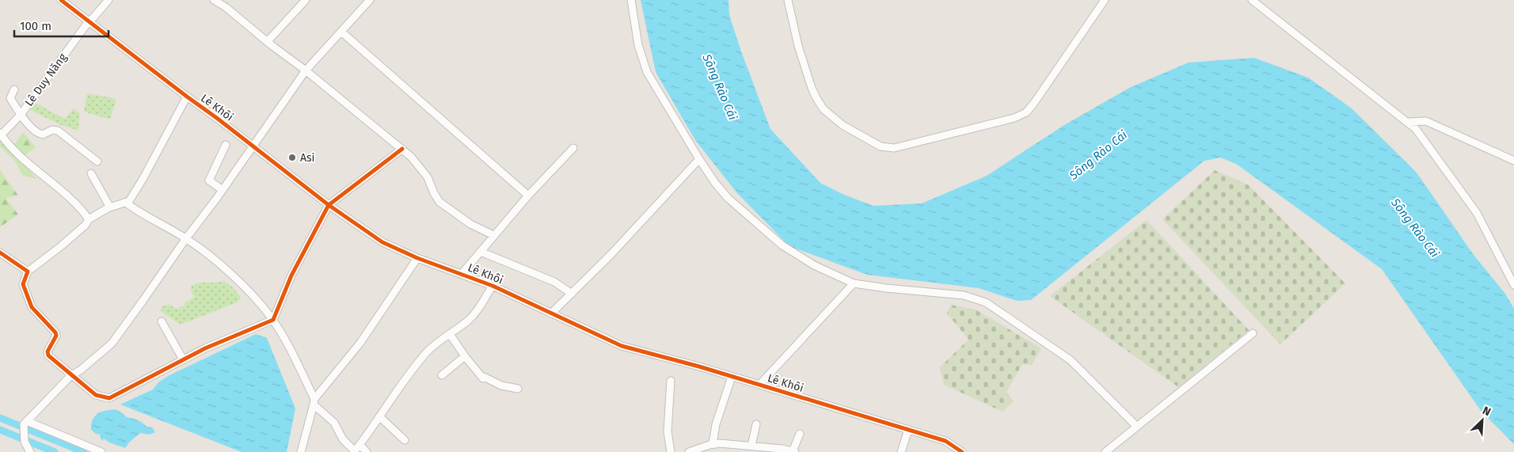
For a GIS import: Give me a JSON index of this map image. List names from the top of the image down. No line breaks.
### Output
{"streets":{"street":["Lê Duy Năng","Lê Khôi"]},"crossings":[["Lê Duy Năng","Lê Khôi"]],"water":["Sông Rào Cái"],"places":["Asi"],"scale_bar":"100 m","north":"top right"}
